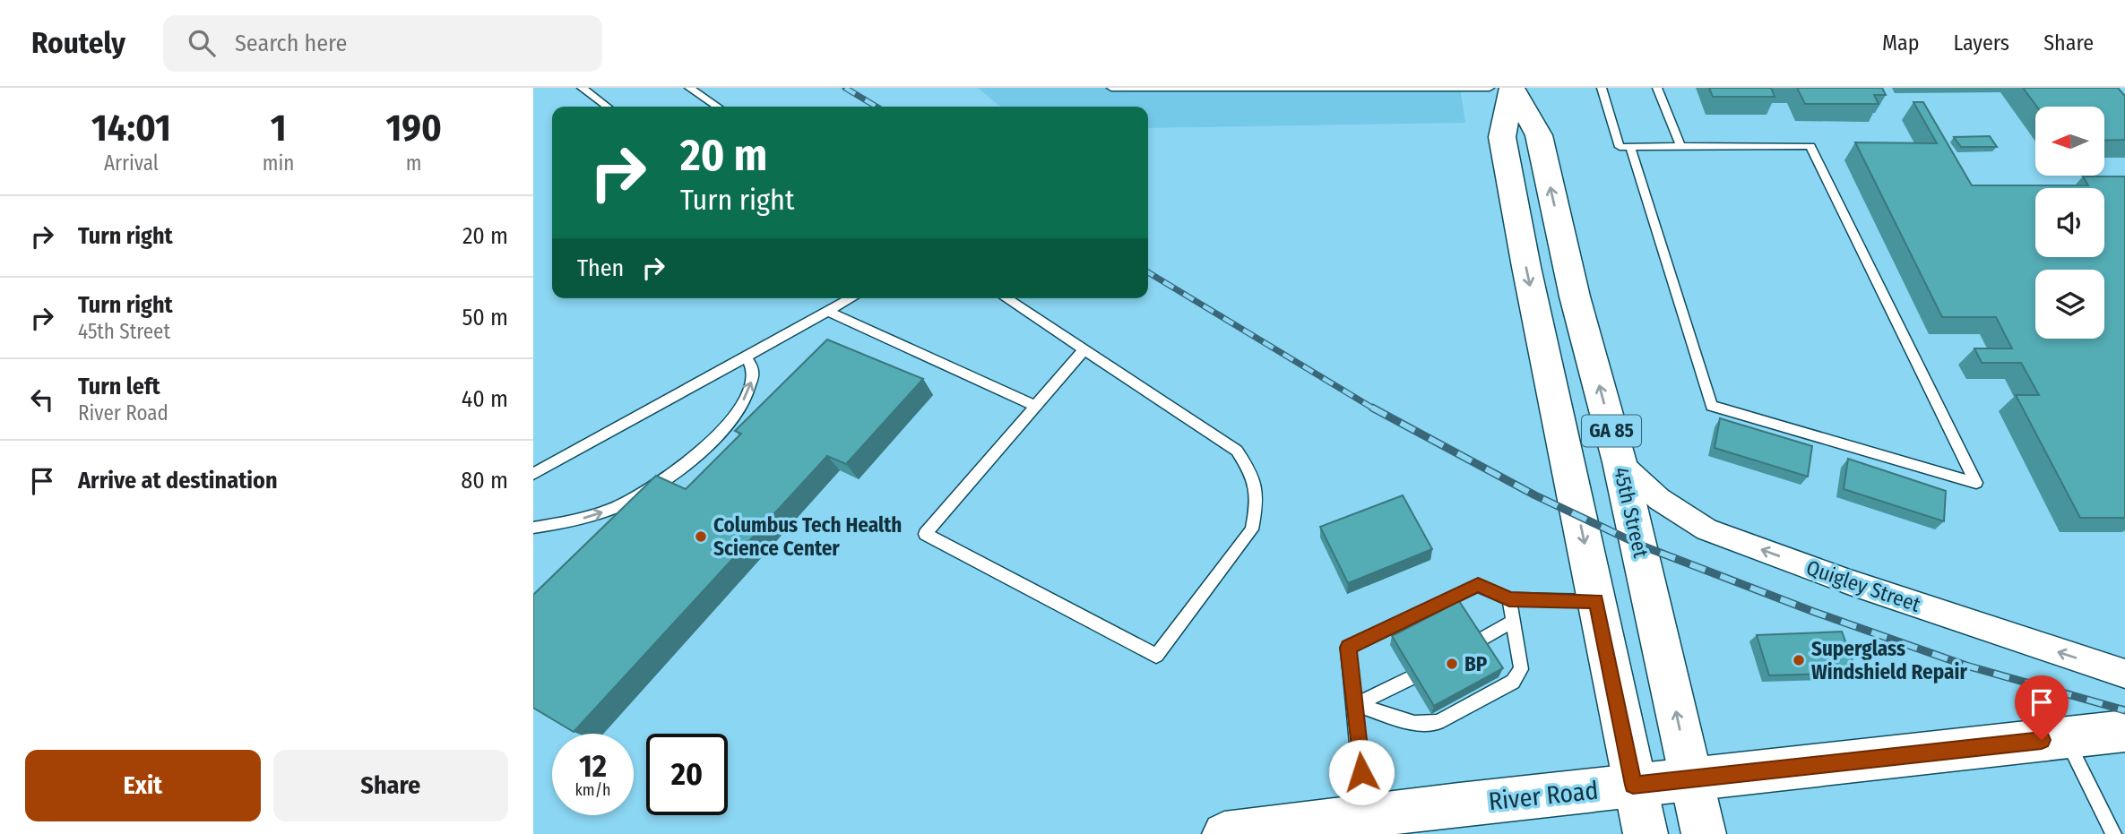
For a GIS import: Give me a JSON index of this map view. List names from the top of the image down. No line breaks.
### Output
{"streets":{"main road":["GA 85","45th Street","River Road"],"street":["Quigley Street"]},"crossings":[["45th Street","Quigley Street"],["45th Street","River Road"]],"one_way":["Quigley Street"],"places":["Columbus Tech Health Science Center","Superglass Windshield Repair","BP"],"north":"left","page":{"header":"Routely","search":"Search here","nav":["Map","Layers","Share"],"eta":["14:01","Arrival","1","min","190","m"],"turn":["20 m","Turn right"],"list":[{"name":"Turn right","value":"20 m"},{"name":"Turn right","note":"45th Street","value":"50 m"},{"name":"Turn left","note":"River Road","value":"40 m"},{"name":"Arrive at destination","value":"80 m"}],"then":"Then","speed":"12 km/h","limit":"20","buttons":["Exit","Share"]}}
